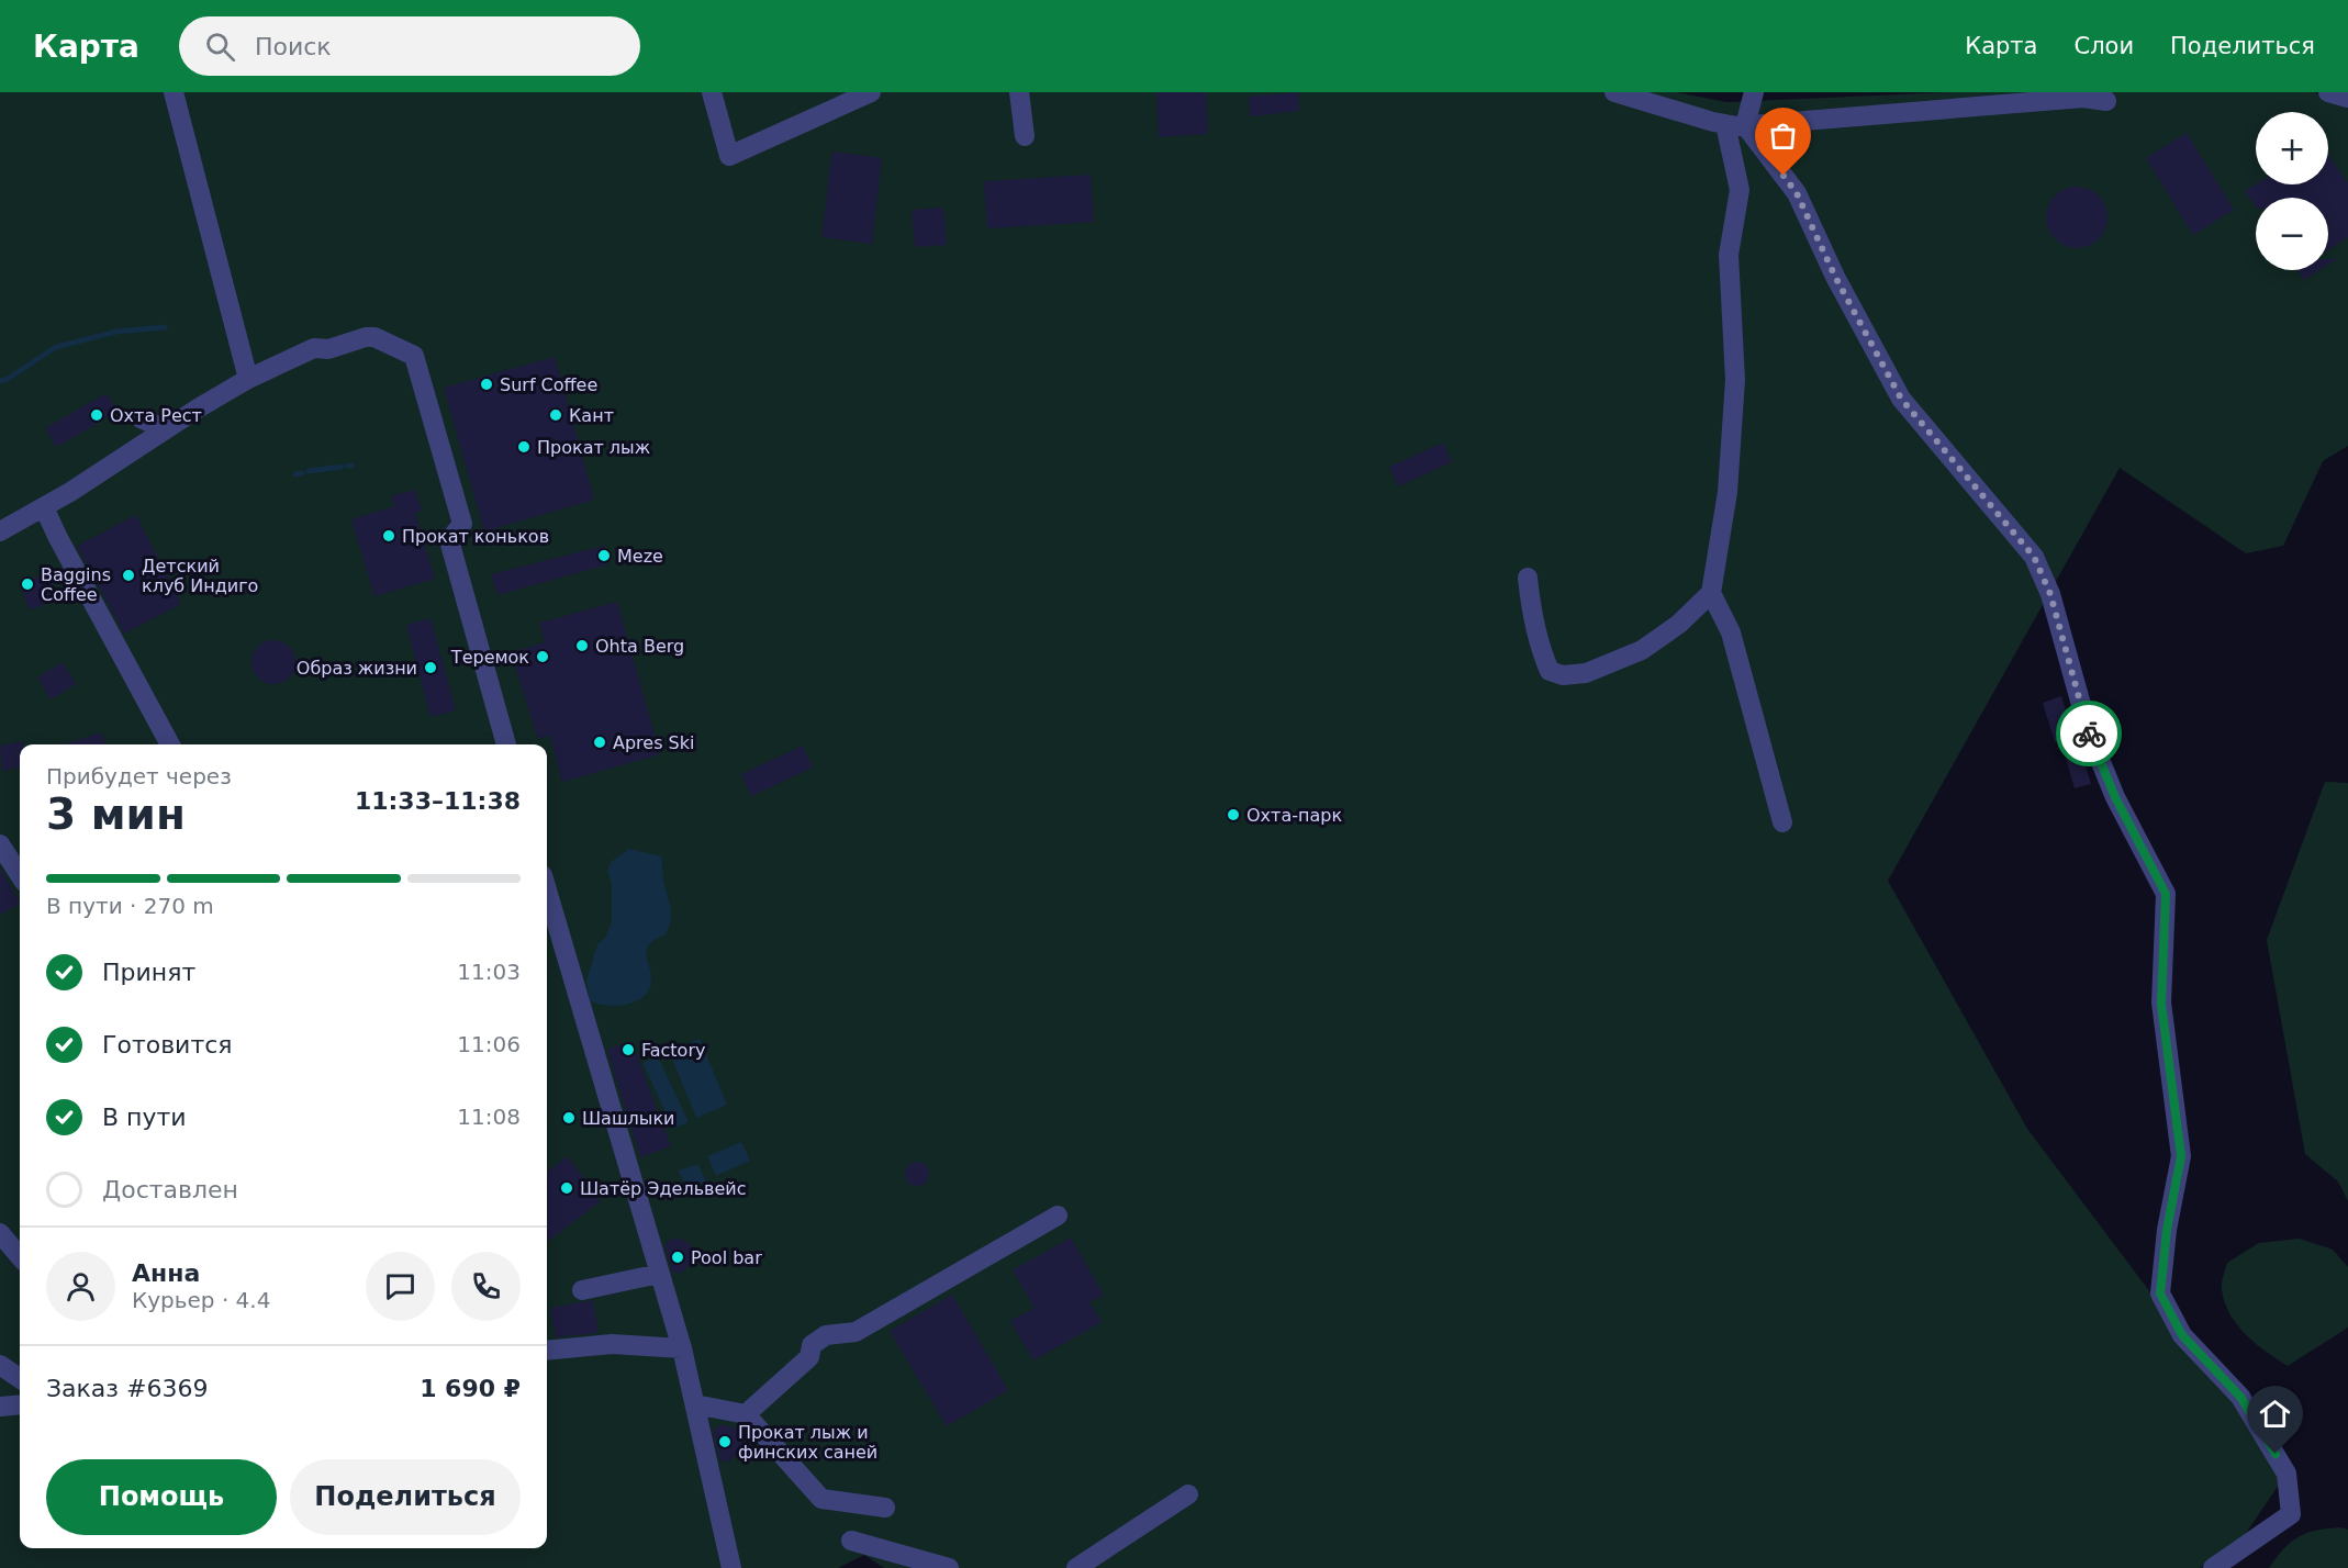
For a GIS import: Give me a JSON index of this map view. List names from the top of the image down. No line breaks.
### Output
{"places":["Surf Coffee","Охта Рест","Кант","Прокат лыж","Прокат коньков","Meze","Детский клуб Индиго","Baggins Coffee","Ohta Berg","Теремок","Образ жизни","Apres Ski","Охта-парк","Factory","Шашлыки","Шатёр Эдельвейс","Pool bar","Прокат лыж и финских саней"],"page":{"header":"Карта","search":"Поиск","nav":["Карта","Слои","Поделиться"],"map_buttons":["+","−"],"heading":["3 мин","Прибудет через","11:33–11:38"],"panel":["Анна","Курьер · 4.4","Заказ #6369","1 690 ₽"],"bar":"В пути · 270 m","list":[["Принят","11:03"],["Готовится","11:06"],["В пути","11:08"],"Доставлен"],"buttons":["Помощь","Поделиться"]}}
